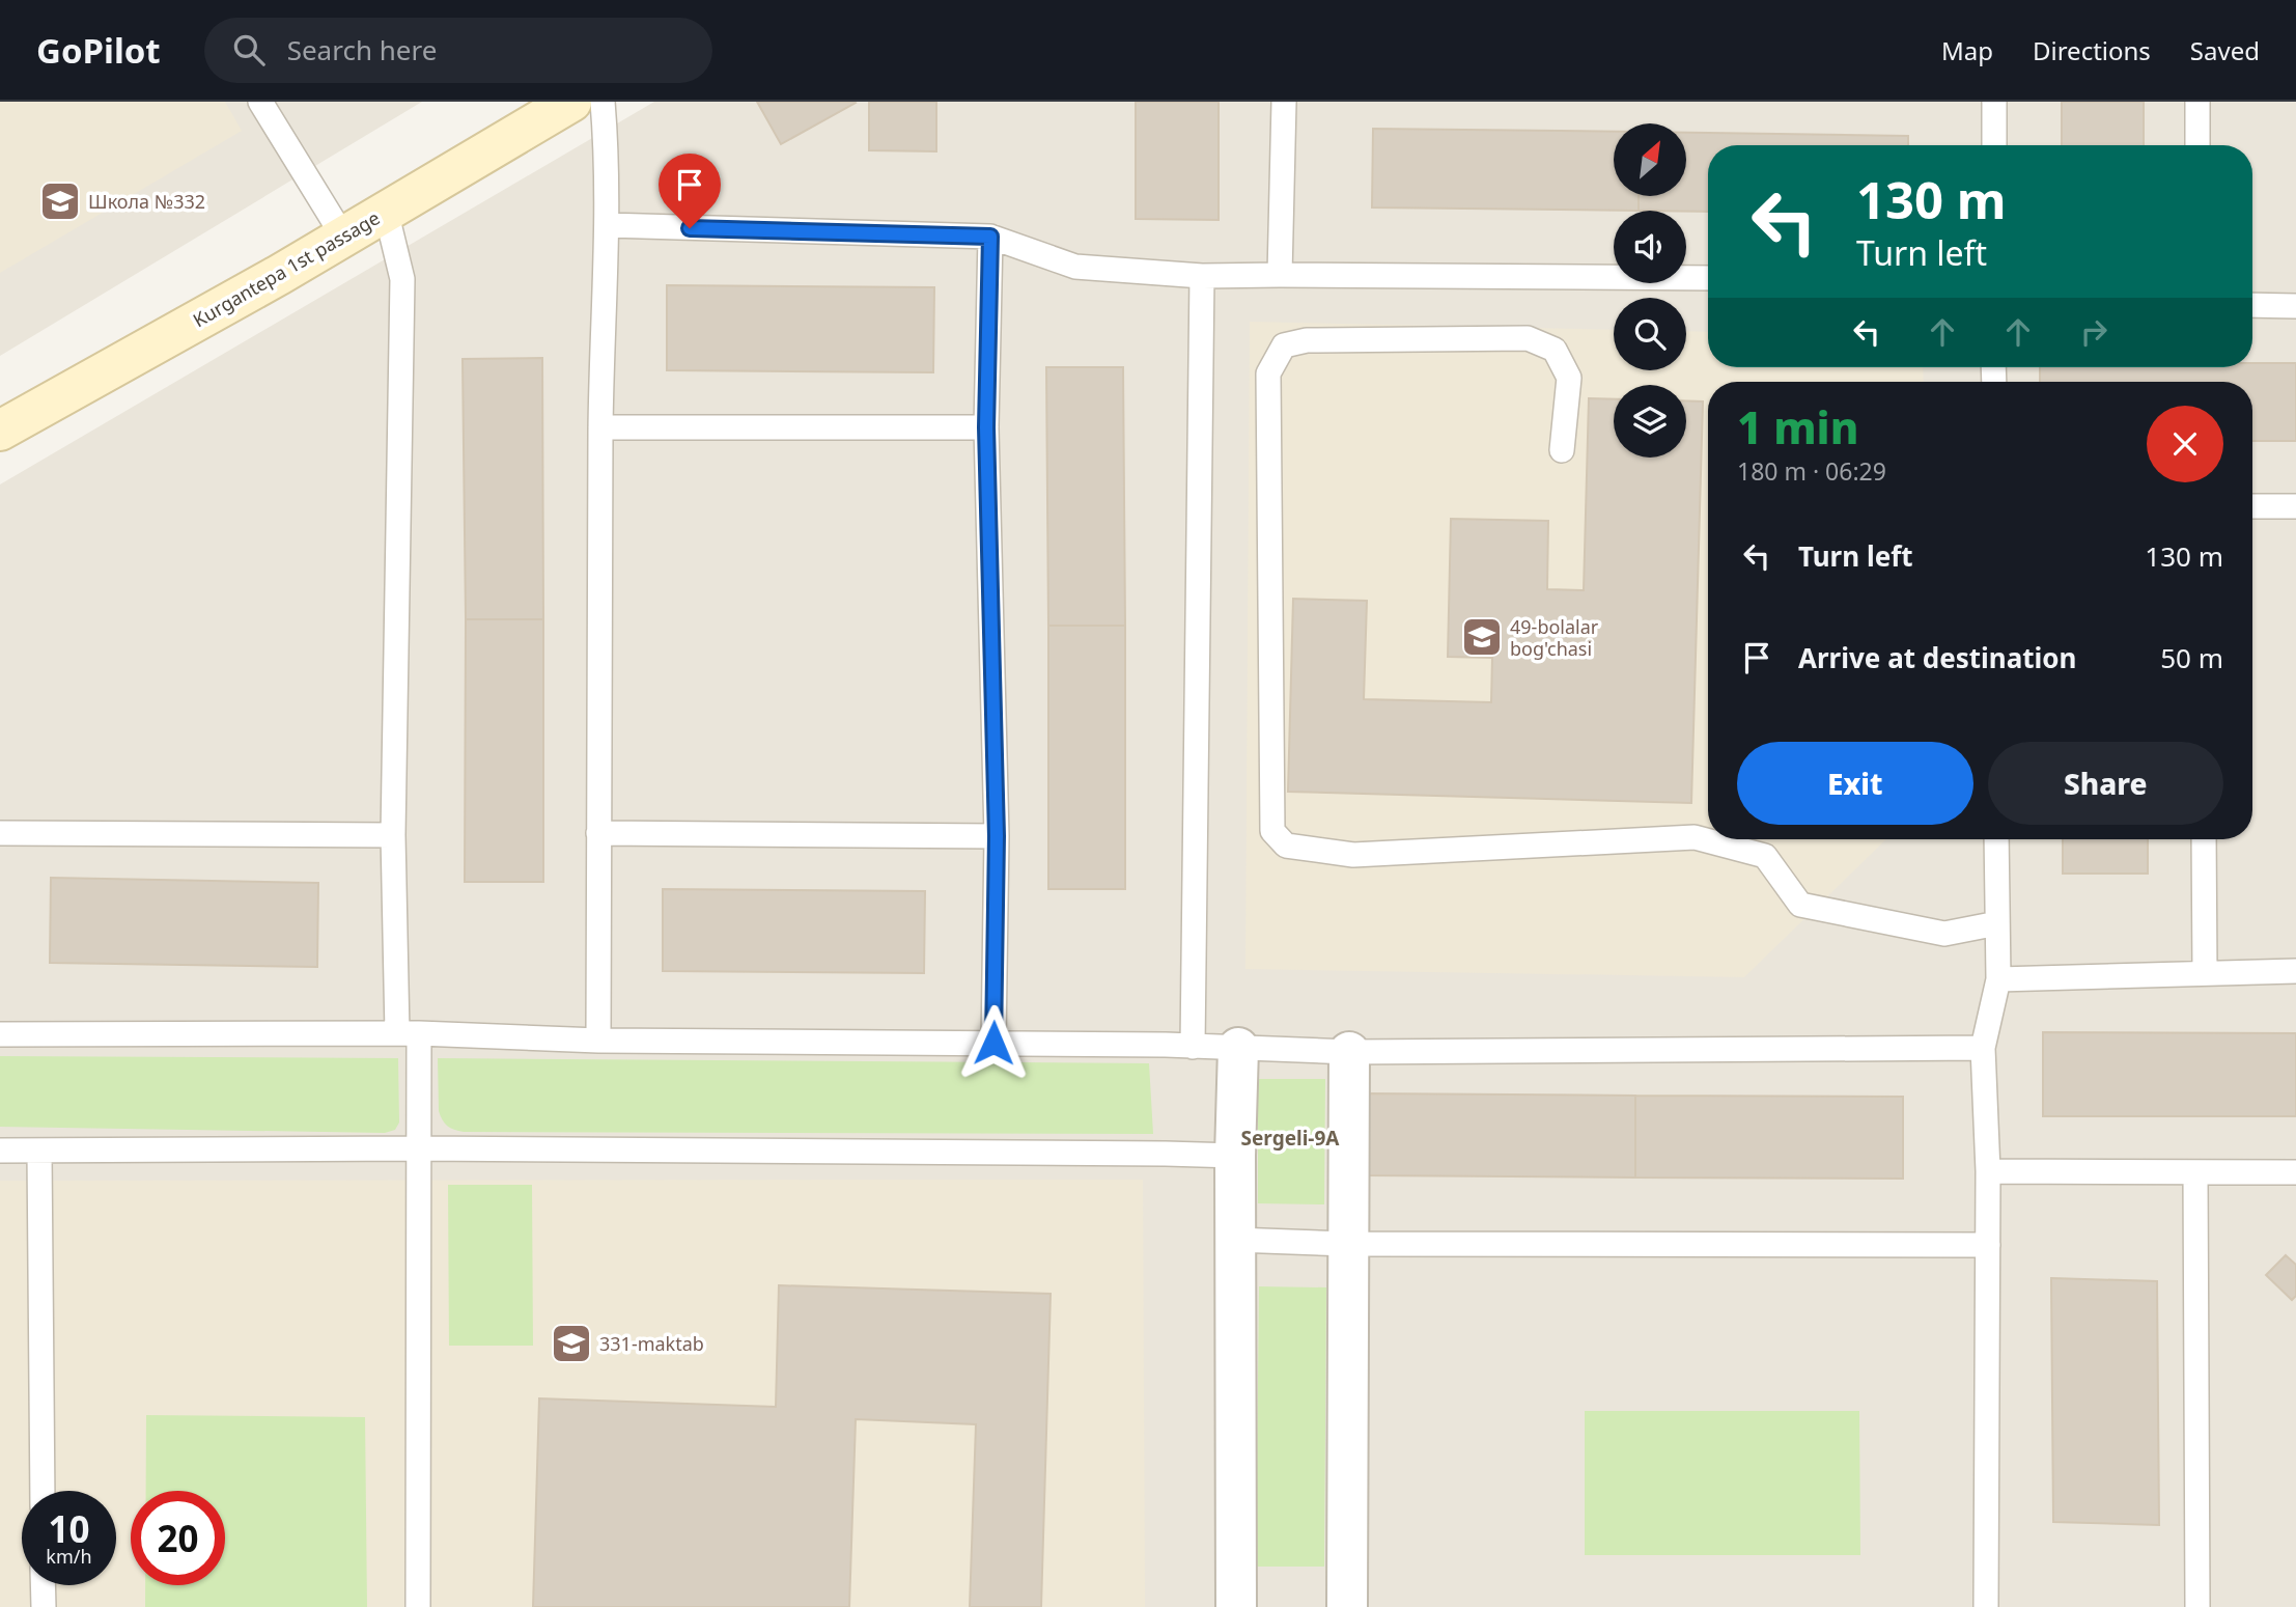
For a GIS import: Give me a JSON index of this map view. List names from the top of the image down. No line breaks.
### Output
{"streets":{"street":["Kurgantepa 1st passage"]},"districts":["Sergeli-9A"],"places":{"school or university":["Школа №332","49-bolalar bog'chasi","331-maktab"]},"north":"top right","page":{"header":"GoPilot","search":"Search here","nav":["Map","Directions","Saved"],"turn":["130 m","Turn left"],"heading":["1 min","180 m · 06:29"],"list":[{"name":"Turn left","value":"130 m"},{"name":"Arrive at destination","value":"50 m"}],"buttons":["Exit","Share"],"speed":"10 km/h","limit":"20"}}
